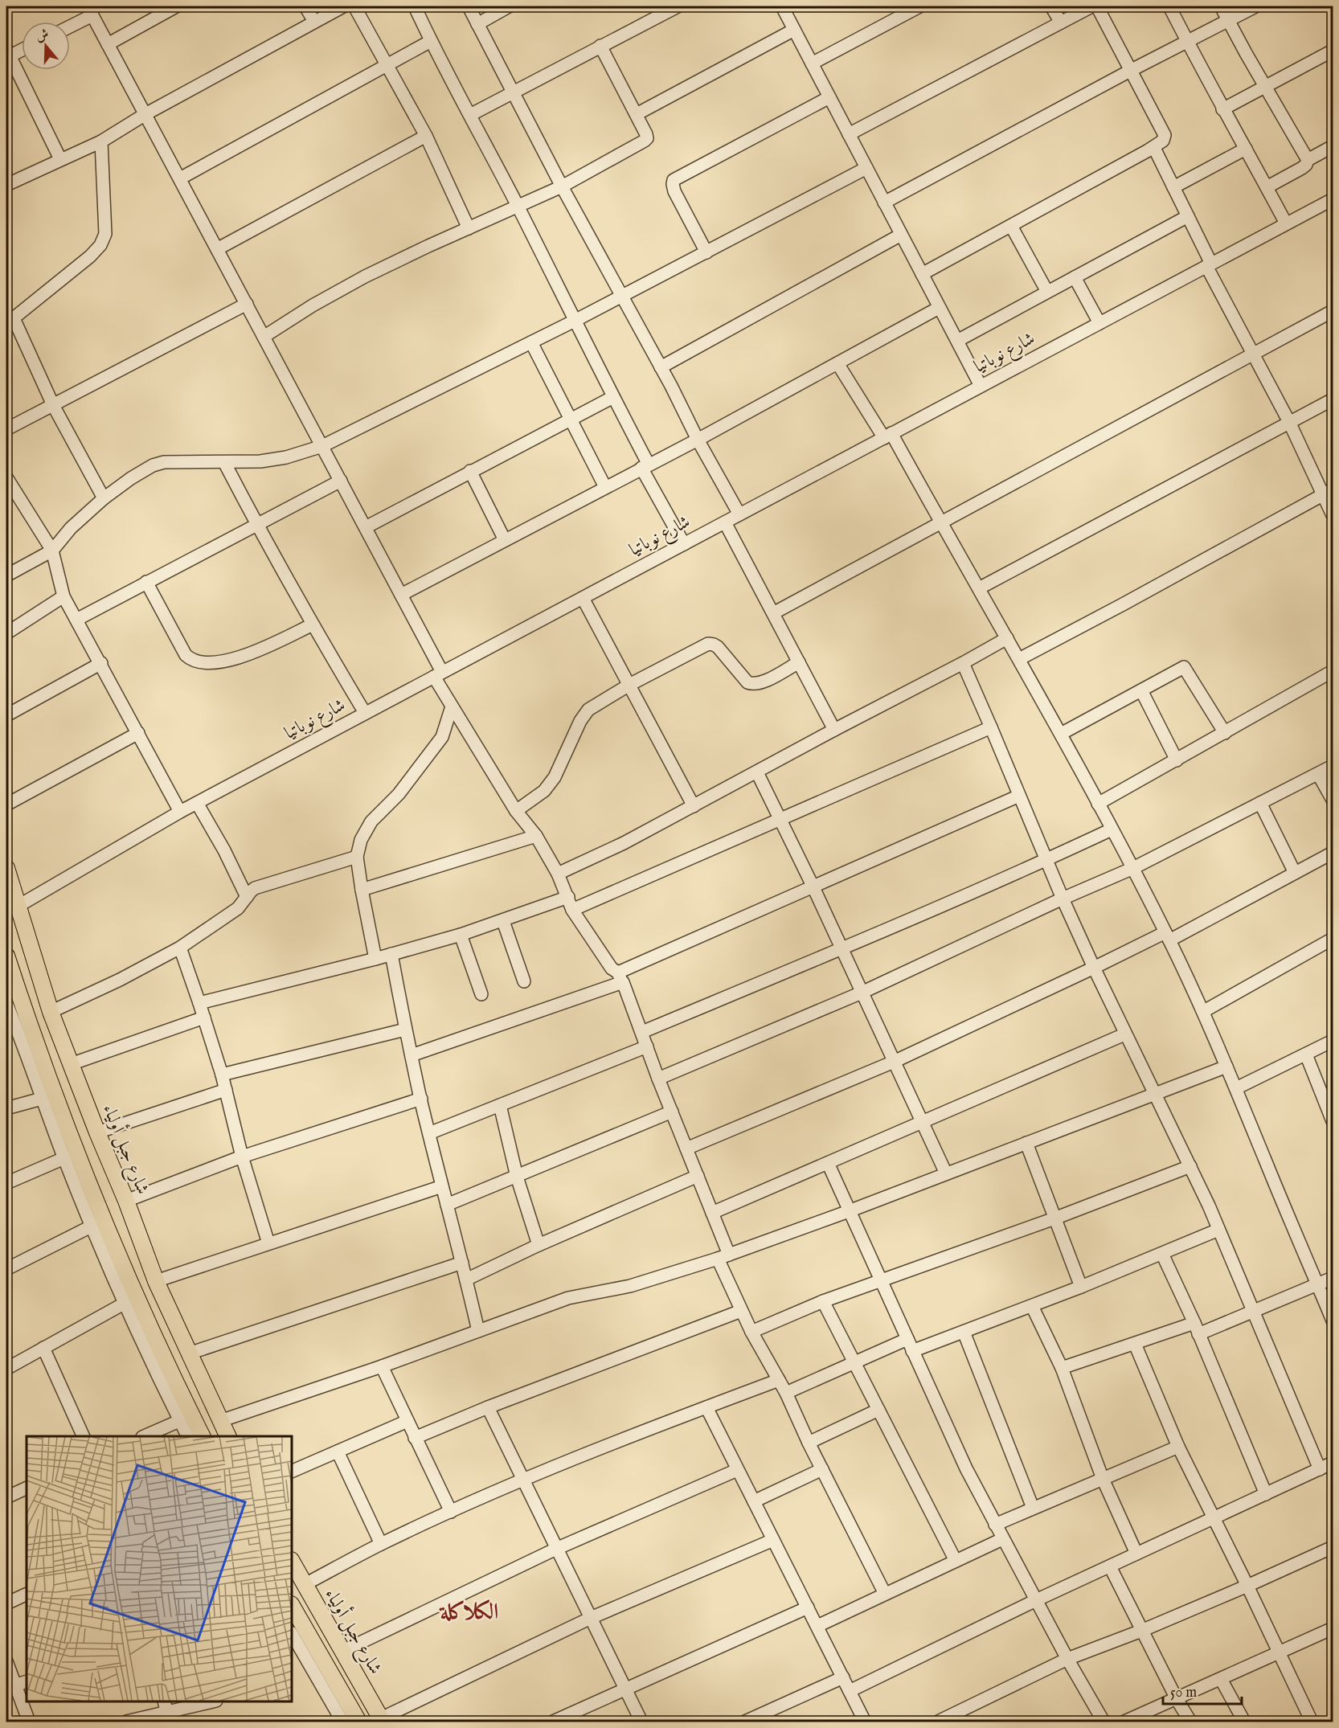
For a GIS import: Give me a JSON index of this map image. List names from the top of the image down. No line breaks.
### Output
{"streets":{"main road":["شارع جبل أولياء"],"street":["شارع نوباتيا"]},"crossings":[["شارع نوباتيا","شارع جبل أولياء"]],"districts":["الكلاكلة"],"scale_bar":"50 m","north":"top"}
